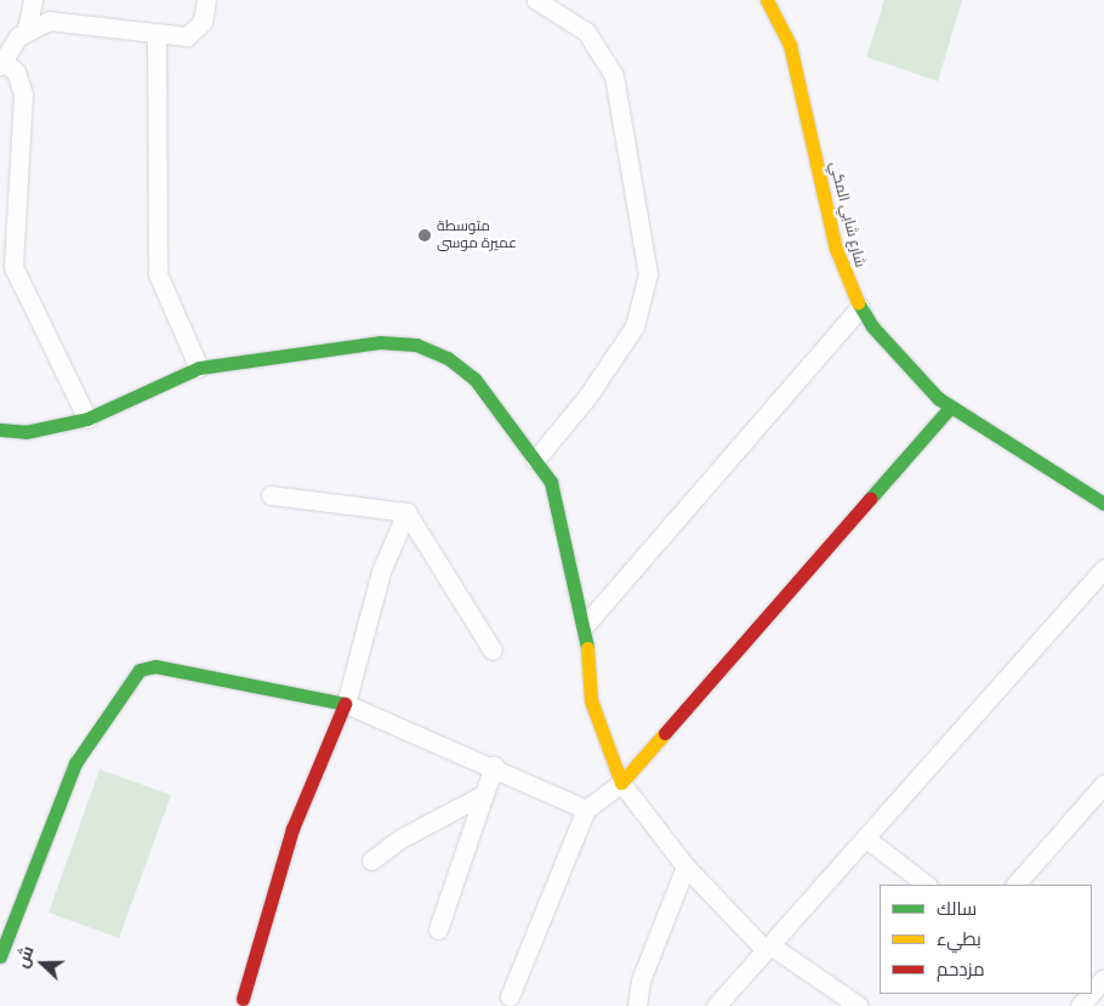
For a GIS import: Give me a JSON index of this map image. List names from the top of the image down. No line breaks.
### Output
{"streets":{"street":["شارع شابي المكي"]},"places":["متوسطة عميرة موسى"],"legend":["سالك","بطيء","مزدحم"],"north":"left"}
